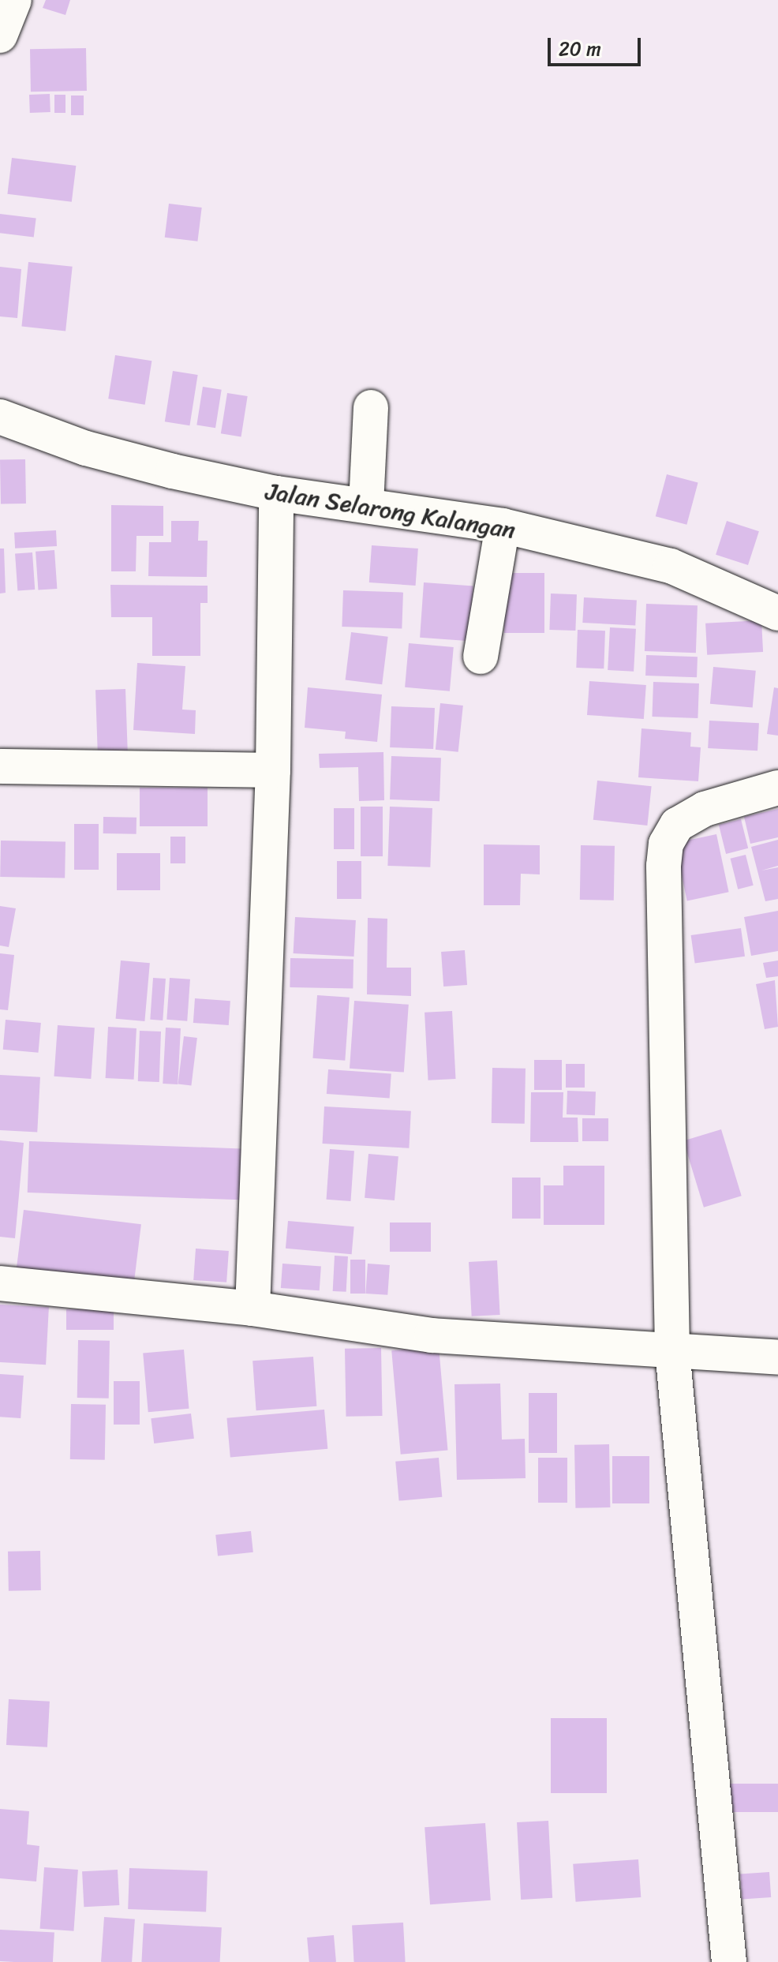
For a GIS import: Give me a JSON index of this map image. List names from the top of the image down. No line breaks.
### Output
{"streets":{"street":["Jalan Selarong Kalangan"]},"scale_bar":"20 m"}
